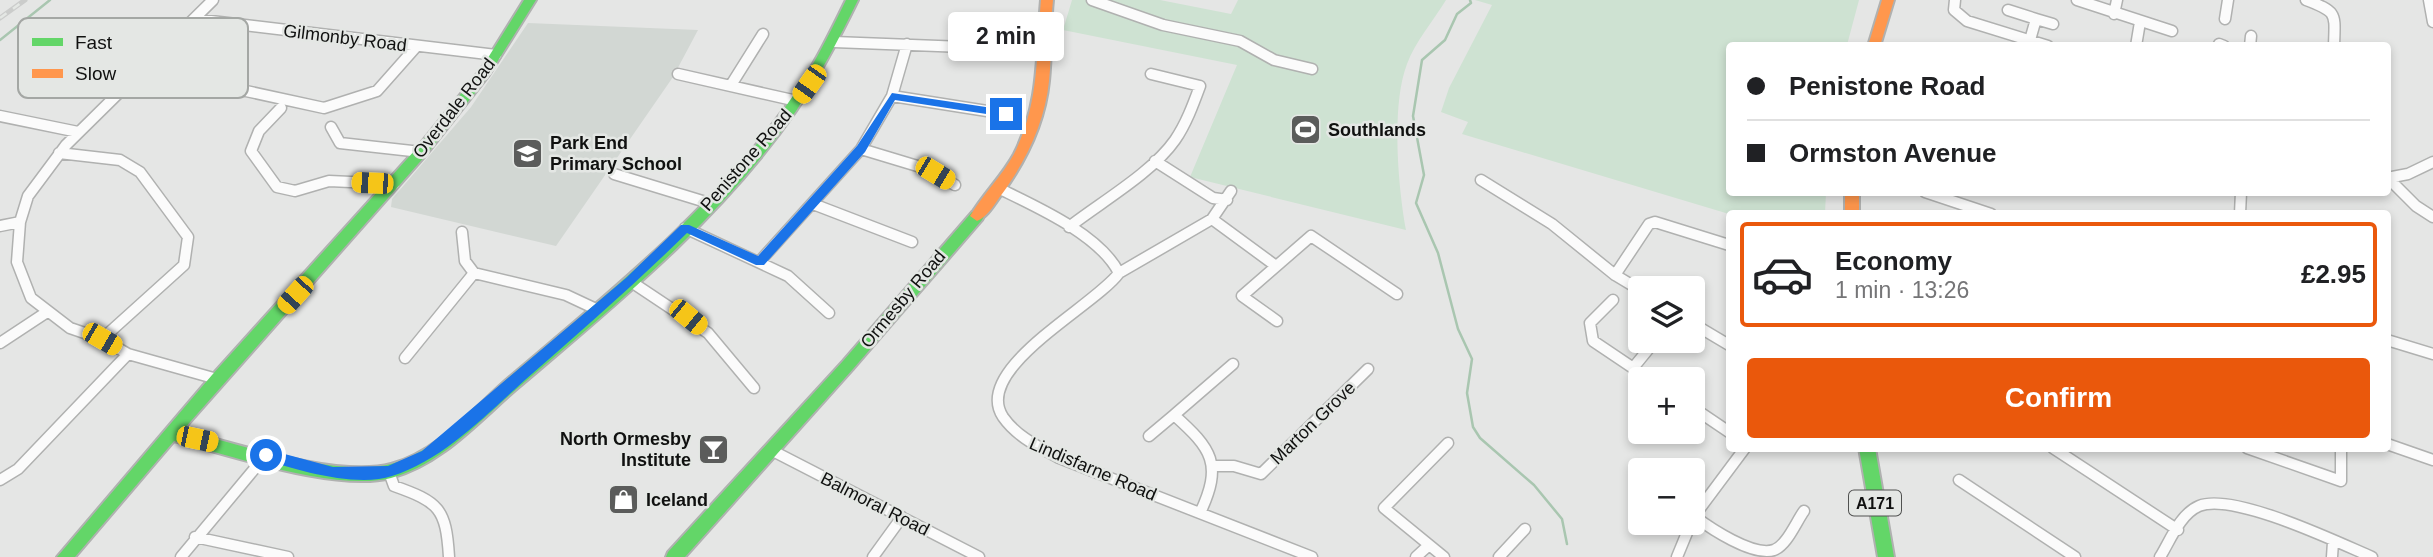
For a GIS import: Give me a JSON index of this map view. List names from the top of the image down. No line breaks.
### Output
{"streets":{"street":["Gilmonby Road","Overdale Road","Penistone Road","Ormesby Road","Marton Grove","Lindisfarne Road","A171","Balmoral Road"]},"crossings":[["Gilmonby Road","Overdale Road"],["Overdale Road","Penistone Road"],["Ormesby Road","Balmoral Road"]],"places":{"sports":["Southlands"],"school or university":["Park End Primary School"],"bar":["North Ormesby Institute"],"shop":["Iceland"]},"legend":["Fast","Slow"],"page":{"bubble":"2 min","banner":["Penistone Road","Ormston Avenue"],"list":[{"name":"Economy","note":"1 min · 13:26","value":"£2.95"}],"map_buttons":["+","−"],"buttons":"Confirm"}}
